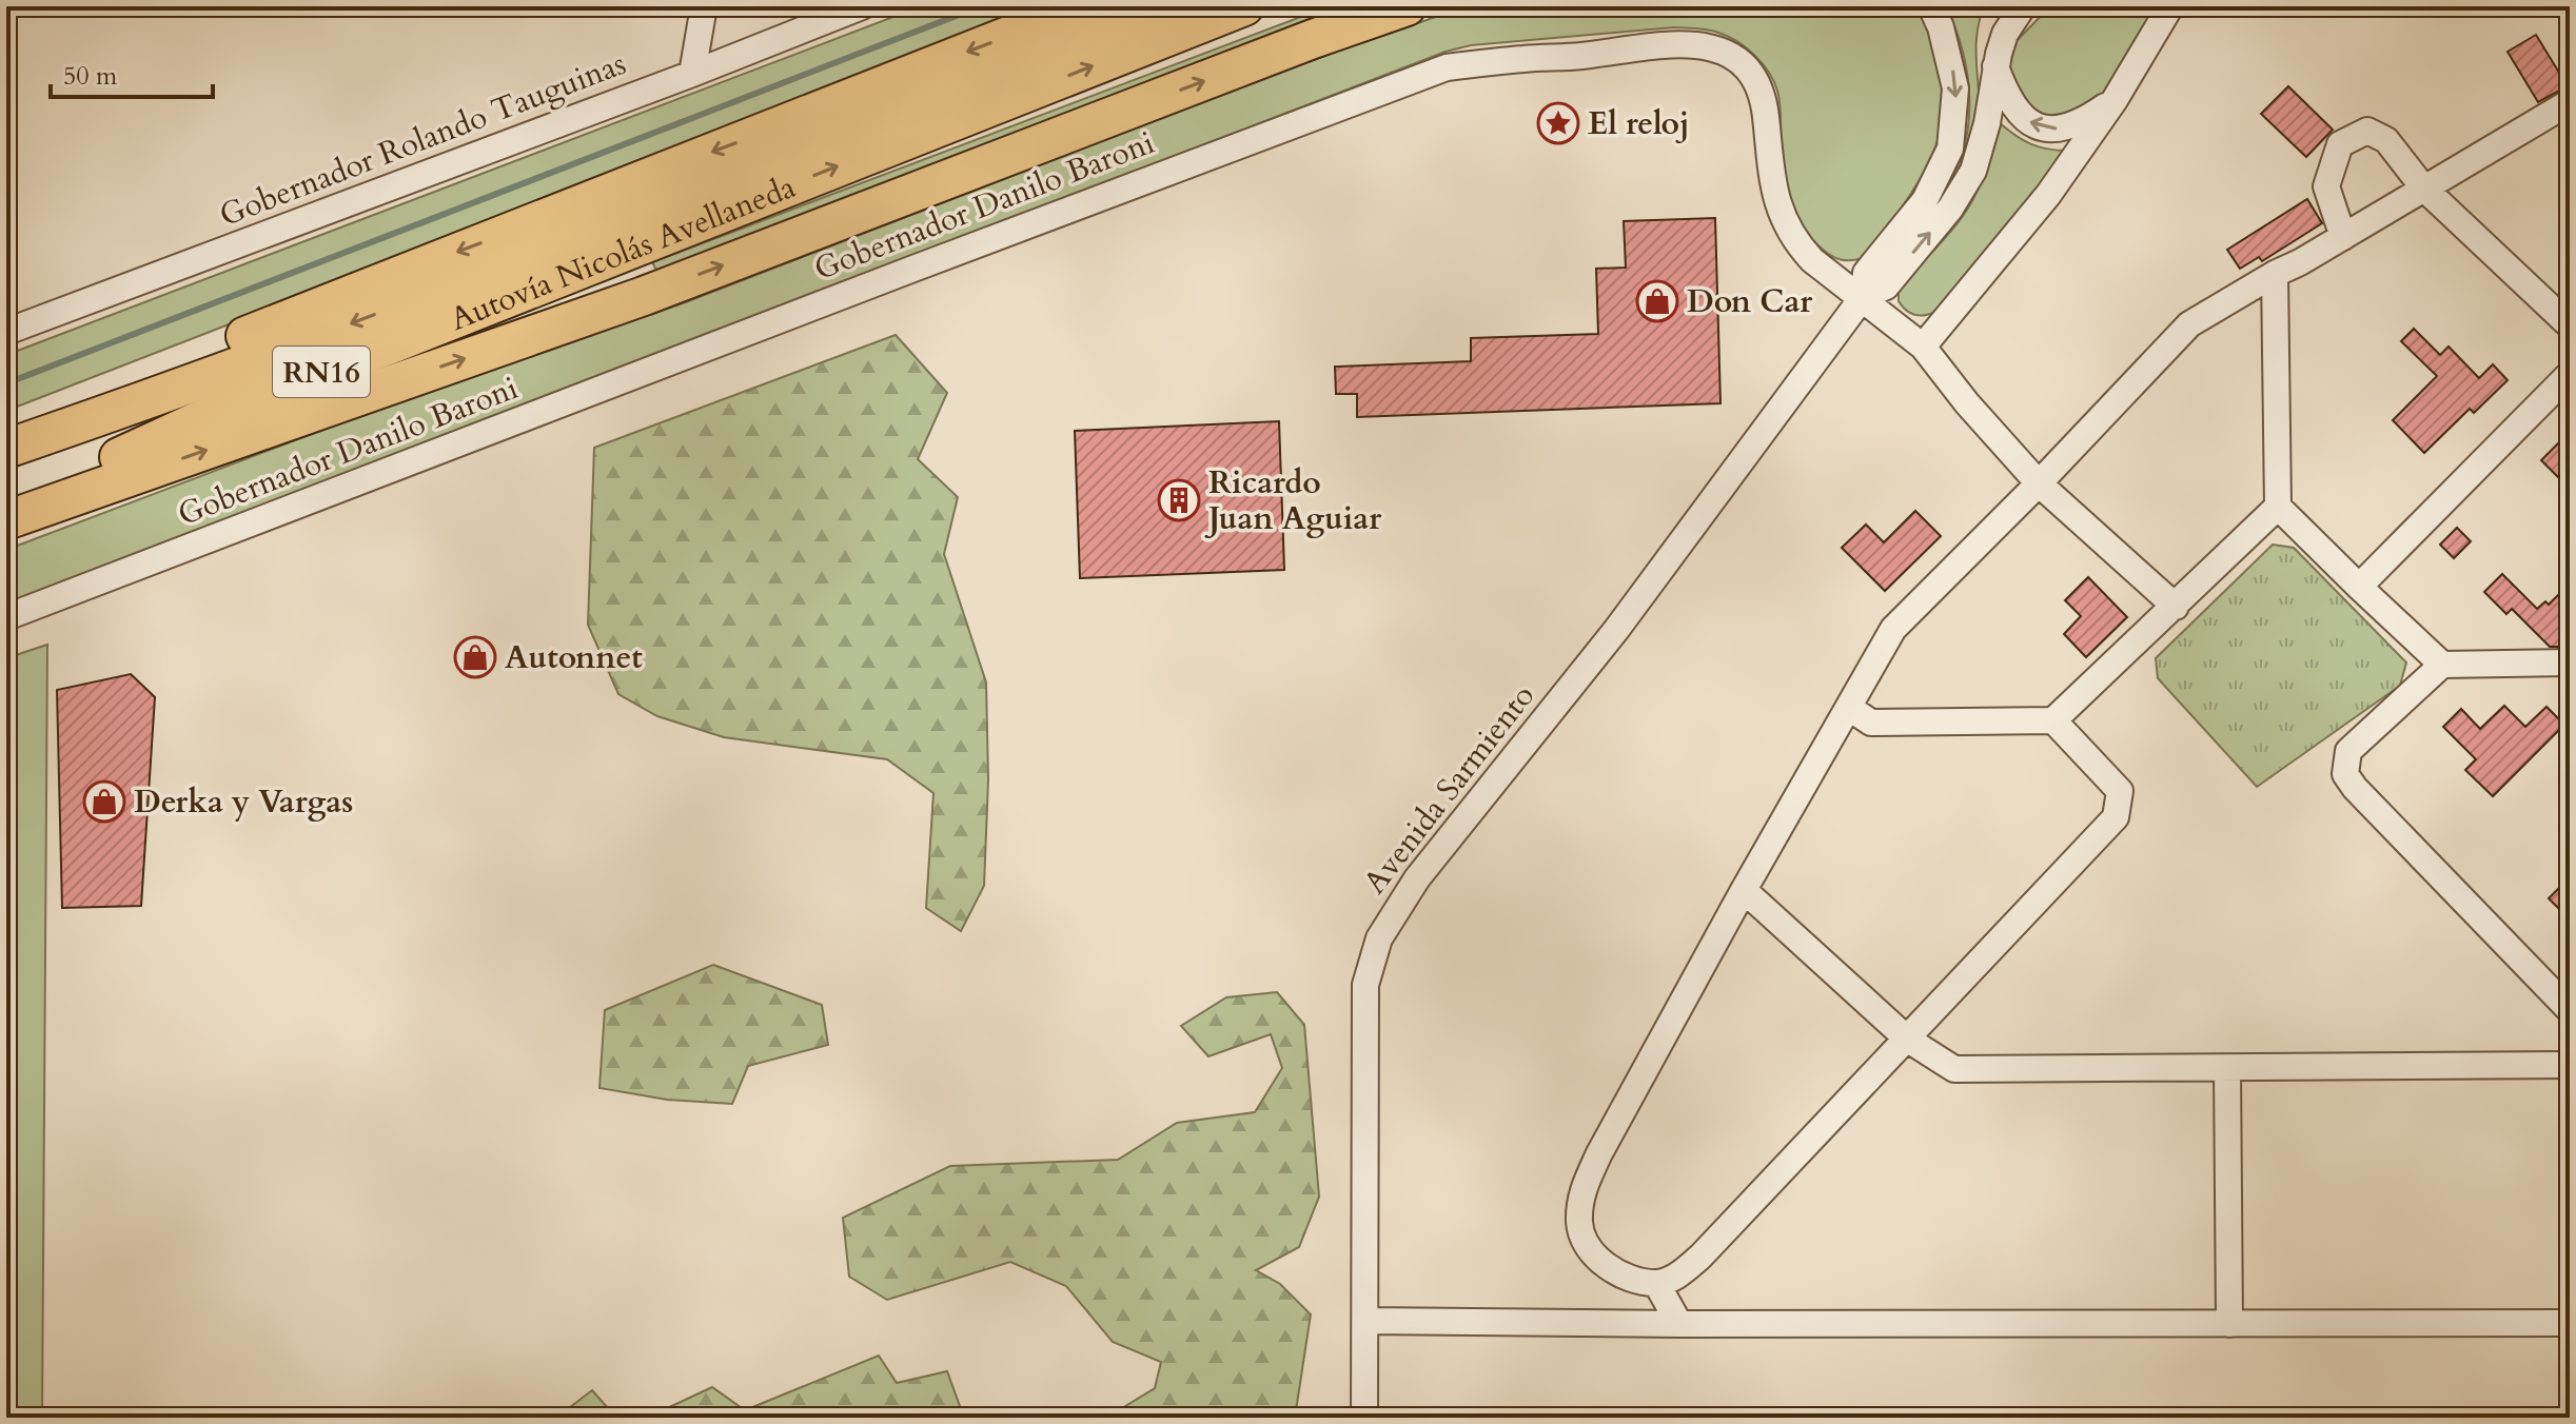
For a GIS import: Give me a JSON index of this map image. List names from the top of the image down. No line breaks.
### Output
{"streets":{"highway":["Autovía Nicolás Avellaneda","RN16"],"street":["Gobernador Rolando Tauguinas","Gobernador Danilo Baroni","Avenida Sarmiento"]},"crossings":[["Gobernador Danilo Baroni","Avenida Sarmiento"]],"places":{"place":["El reloj"],"shop":["Don Car","Autonnet","Derka y Vargas"],"building":["Ricardo Juan Aguiar"]},"scale_bar":"50 m"}
